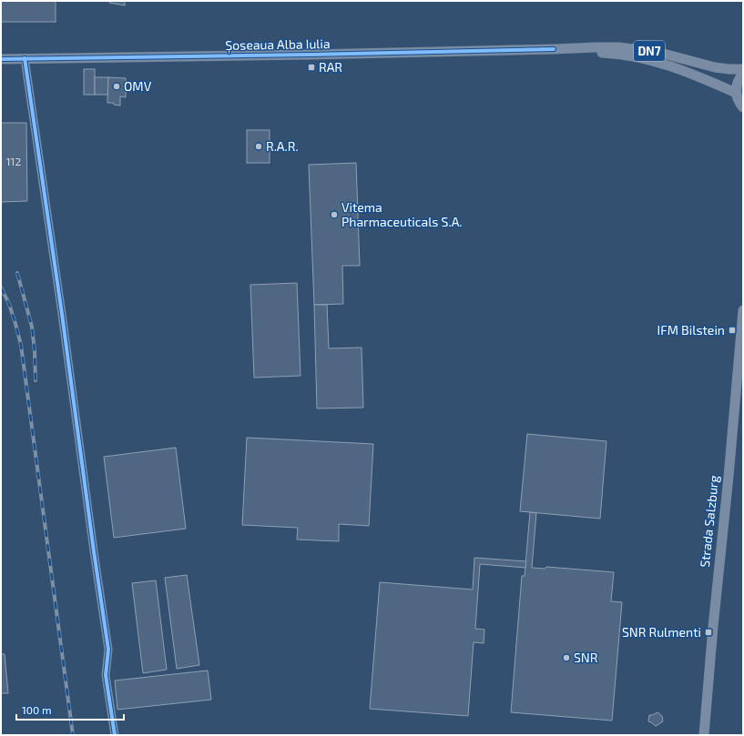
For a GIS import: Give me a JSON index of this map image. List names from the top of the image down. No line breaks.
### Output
{"streets":{"main road":["Șoseaua Alba Iulia","DN7","Strada Salzburg"]},"places":{"transit":["RAR","IFM Bilstein","SNR Rulmenti"],"other":["OMV","R.A.R.","Vitema Pharmaceuticals S.A.","SNR"]},"house_numbers":["112"],"scale_bar":"100 m"}
